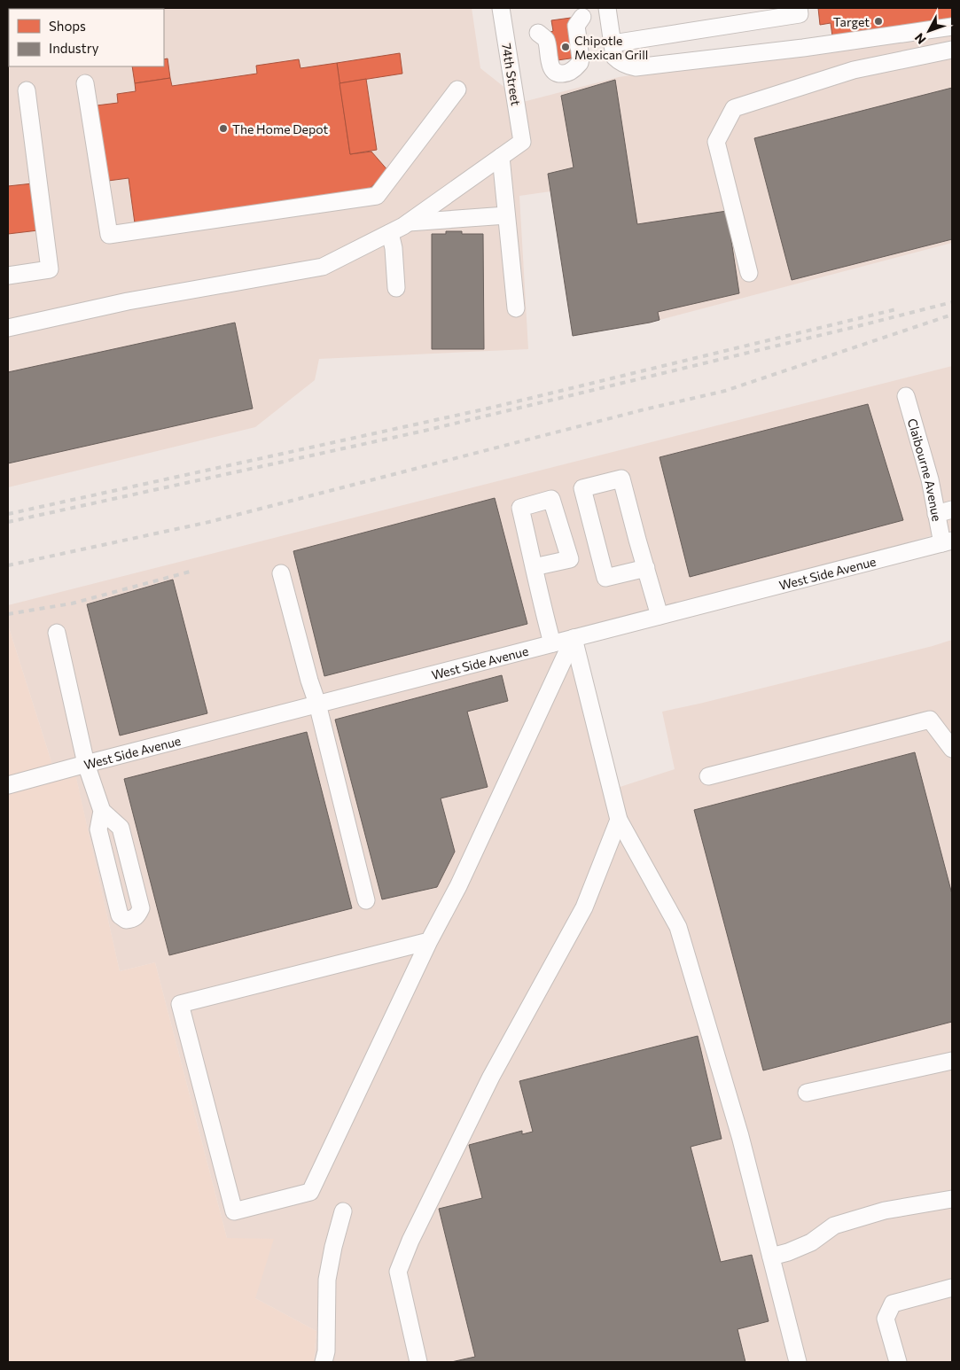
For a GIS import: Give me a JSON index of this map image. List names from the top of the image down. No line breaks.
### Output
{"streets":{"street":["74th Street","Claibourne Avenue","West Side Avenue"]},"crossings":[["Claibourne Avenue","West Side Avenue"]],"places":["Target","Chipotle Mexican Grill","The Home Depot"],"legend":["Shops","Industry"],"north":"bottom left"}
